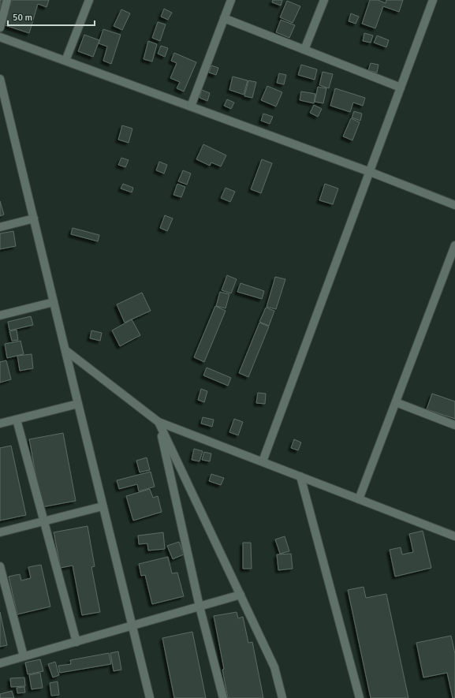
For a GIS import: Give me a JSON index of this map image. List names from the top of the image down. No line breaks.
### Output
{"scale_bar":"50 m"}
